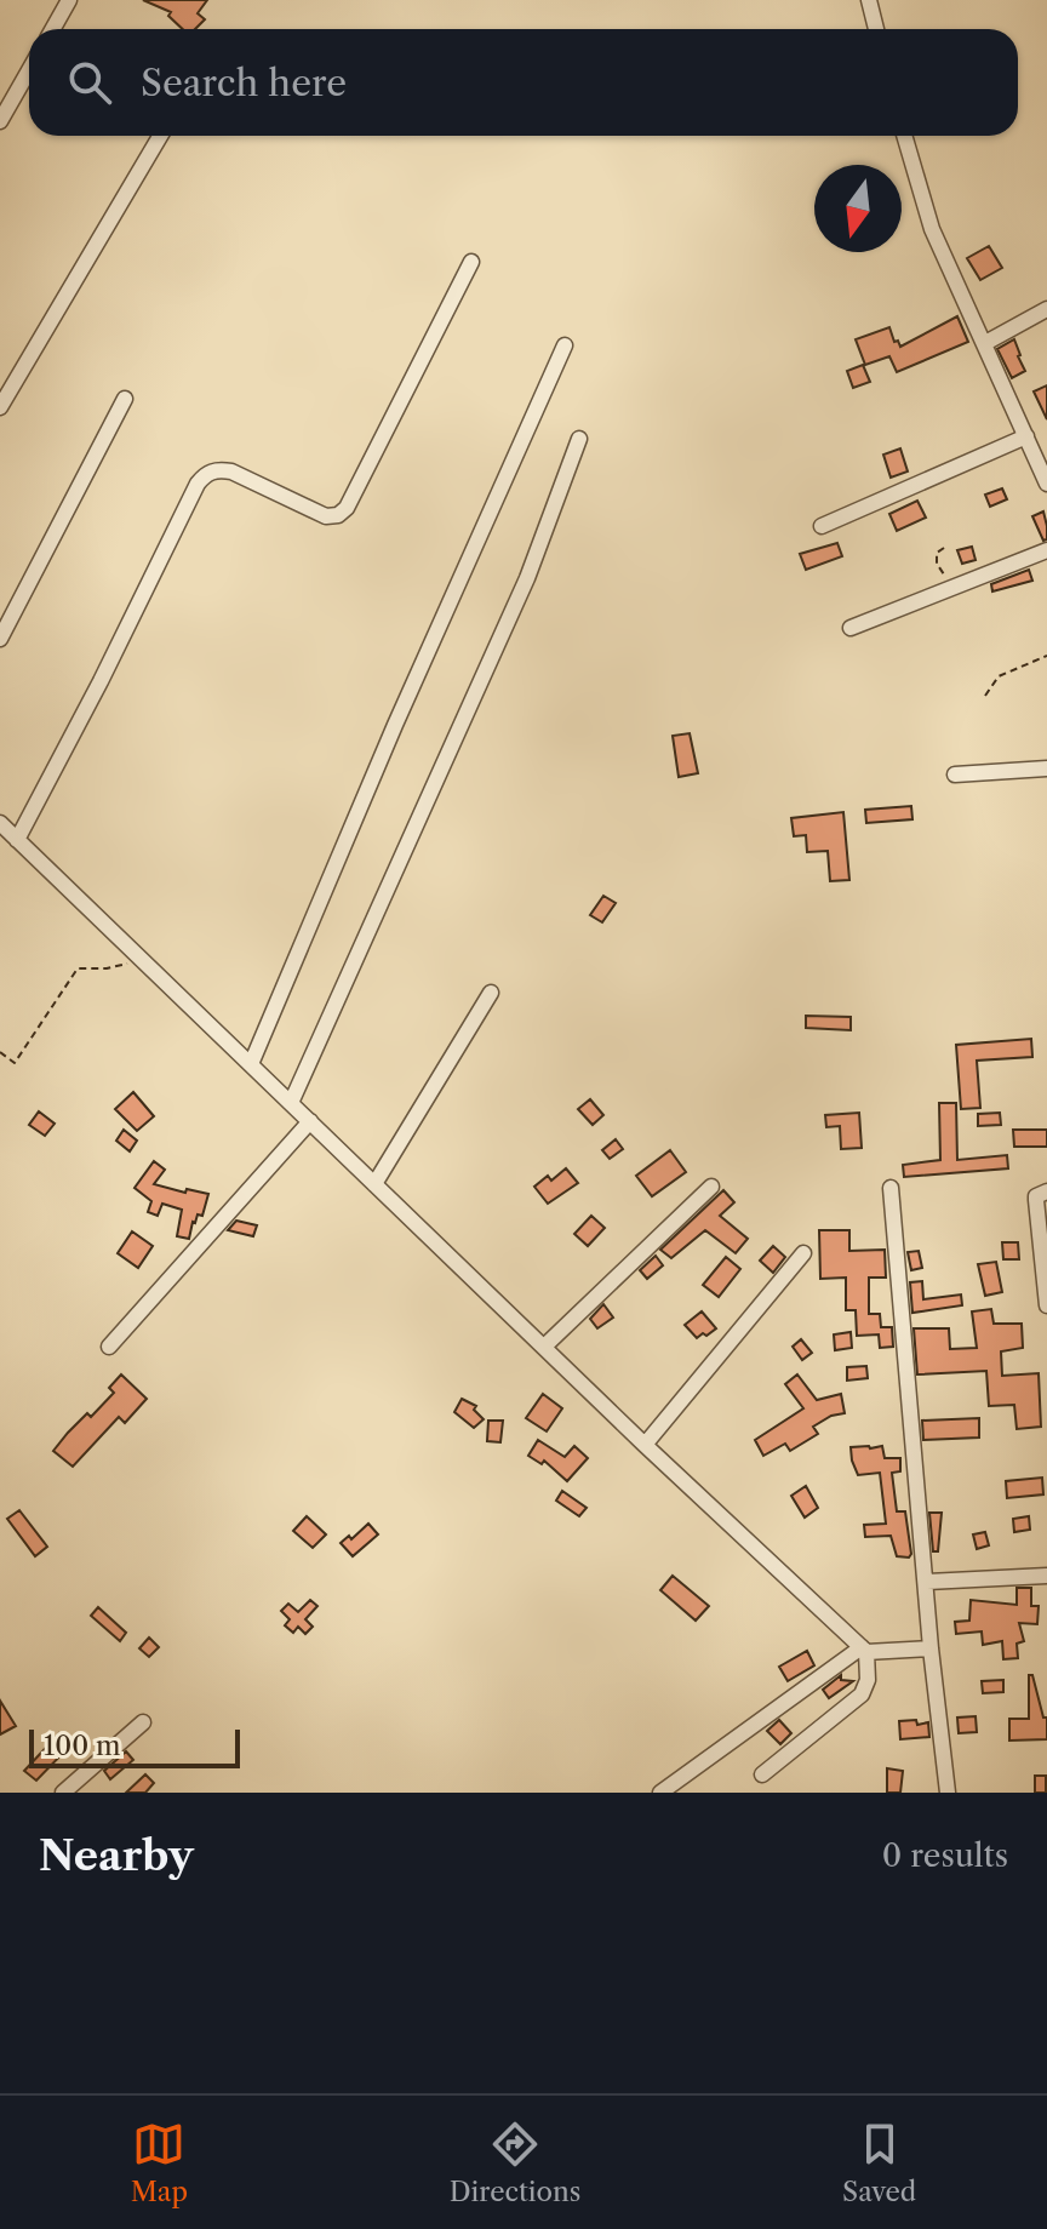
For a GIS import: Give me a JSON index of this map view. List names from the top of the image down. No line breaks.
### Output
{"scale_bar":"100 m","north":"bottom","page":{"search":"Search here","scale":"100 m","heading":["Nearby","0 results"],"nav":["Map","Directions","Saved"]}}
